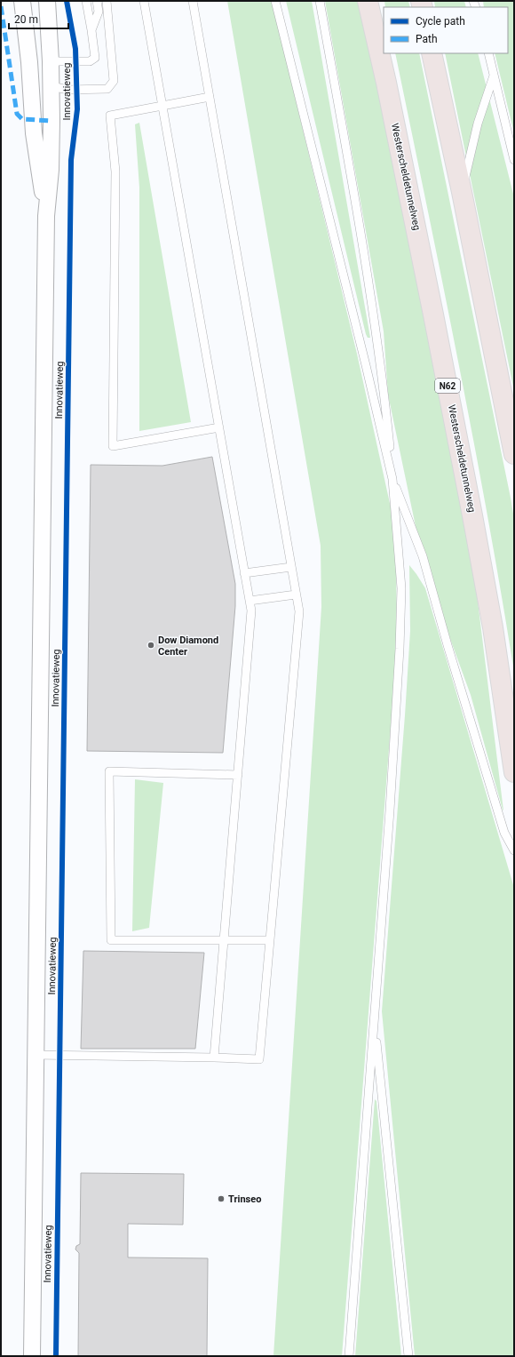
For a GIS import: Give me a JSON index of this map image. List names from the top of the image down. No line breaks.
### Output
{"streets":{"highway":["Westerscheldetunnelweg","N62"],"street":["Innovatieweg"]},"places":["Dow Diamond Center","Trinseo"],"legend":["Cycle path","Path"],"scale_bar":"20 m"}
